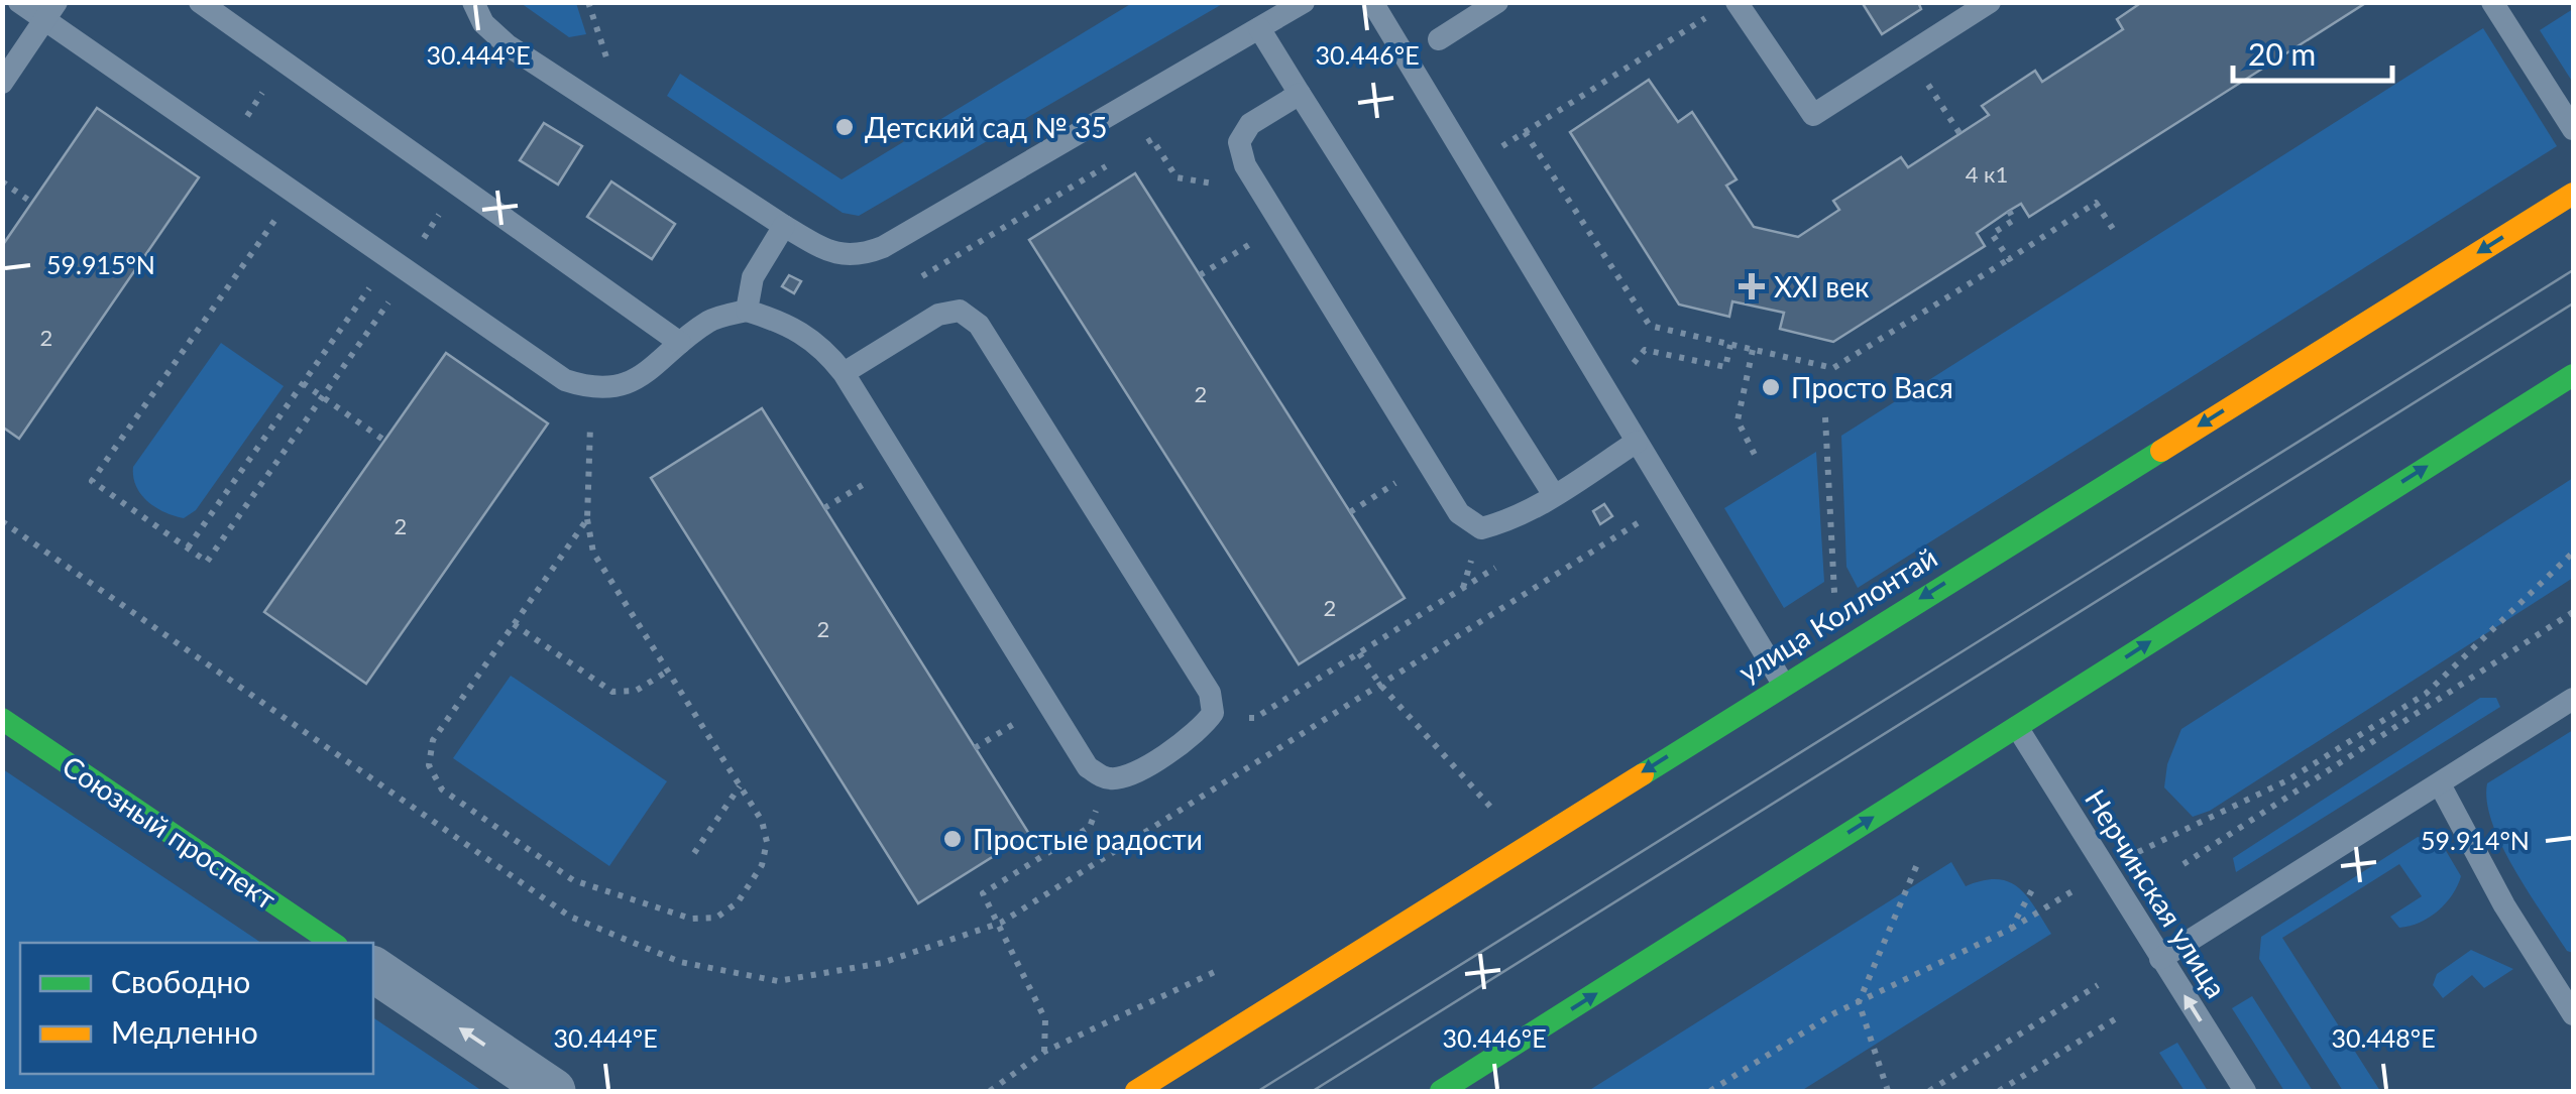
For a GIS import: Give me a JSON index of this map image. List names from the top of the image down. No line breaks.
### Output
{"streets":{"main road":["улица Коллонтай","Союзный проспект"],"lane":["Нерчинская улица"]},"one_way":["Нерчинская улица"],"places":{"other":["Детский сад № 35","Просто Вася","Простые радости"],"health":["XXI век"]},"house_numbers":["4 к1","2","2","2","2","2"],"legend":["Свободно","Медленно"],"scale_bar":"20 m","coordinates":["30.444°E","30.446°E","59.915°N","59.914°N","30.448°E"]}
